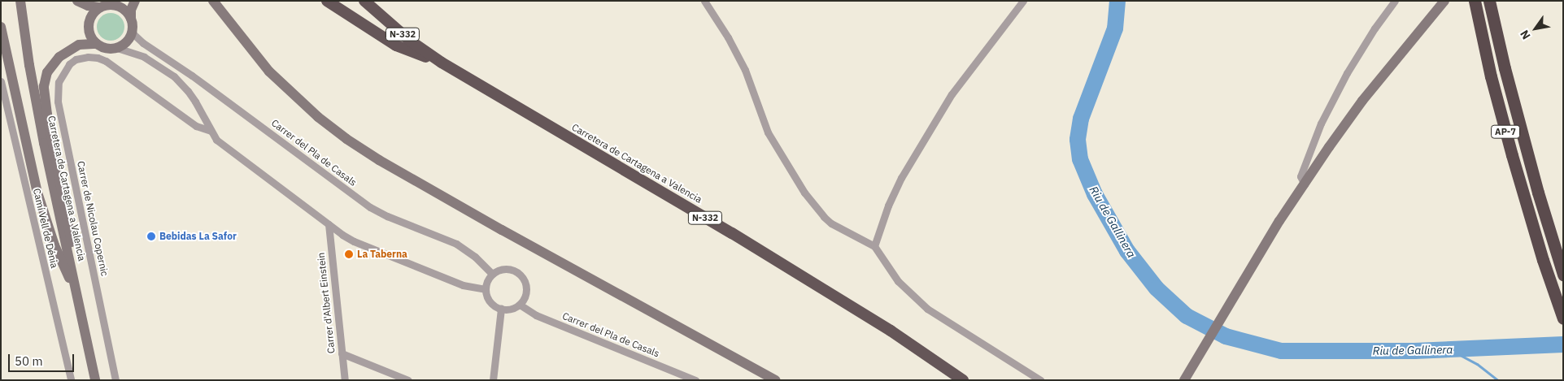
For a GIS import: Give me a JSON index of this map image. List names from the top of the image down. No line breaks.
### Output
{"streets":{"highway":["N-332","AP-7","Carretera de Cartagena a Valencia"],"street":["Carrer del Pla de Casals","Carrer de Nicolau Copernic","Camí Vell de Dénia","Carrer d'Albert Einstein"]},"water":["Riu de Gallinera"],"places":["Bebidas La Safor","La Taberna"],"scale_bar":"50 m","north":"bottom left"}
